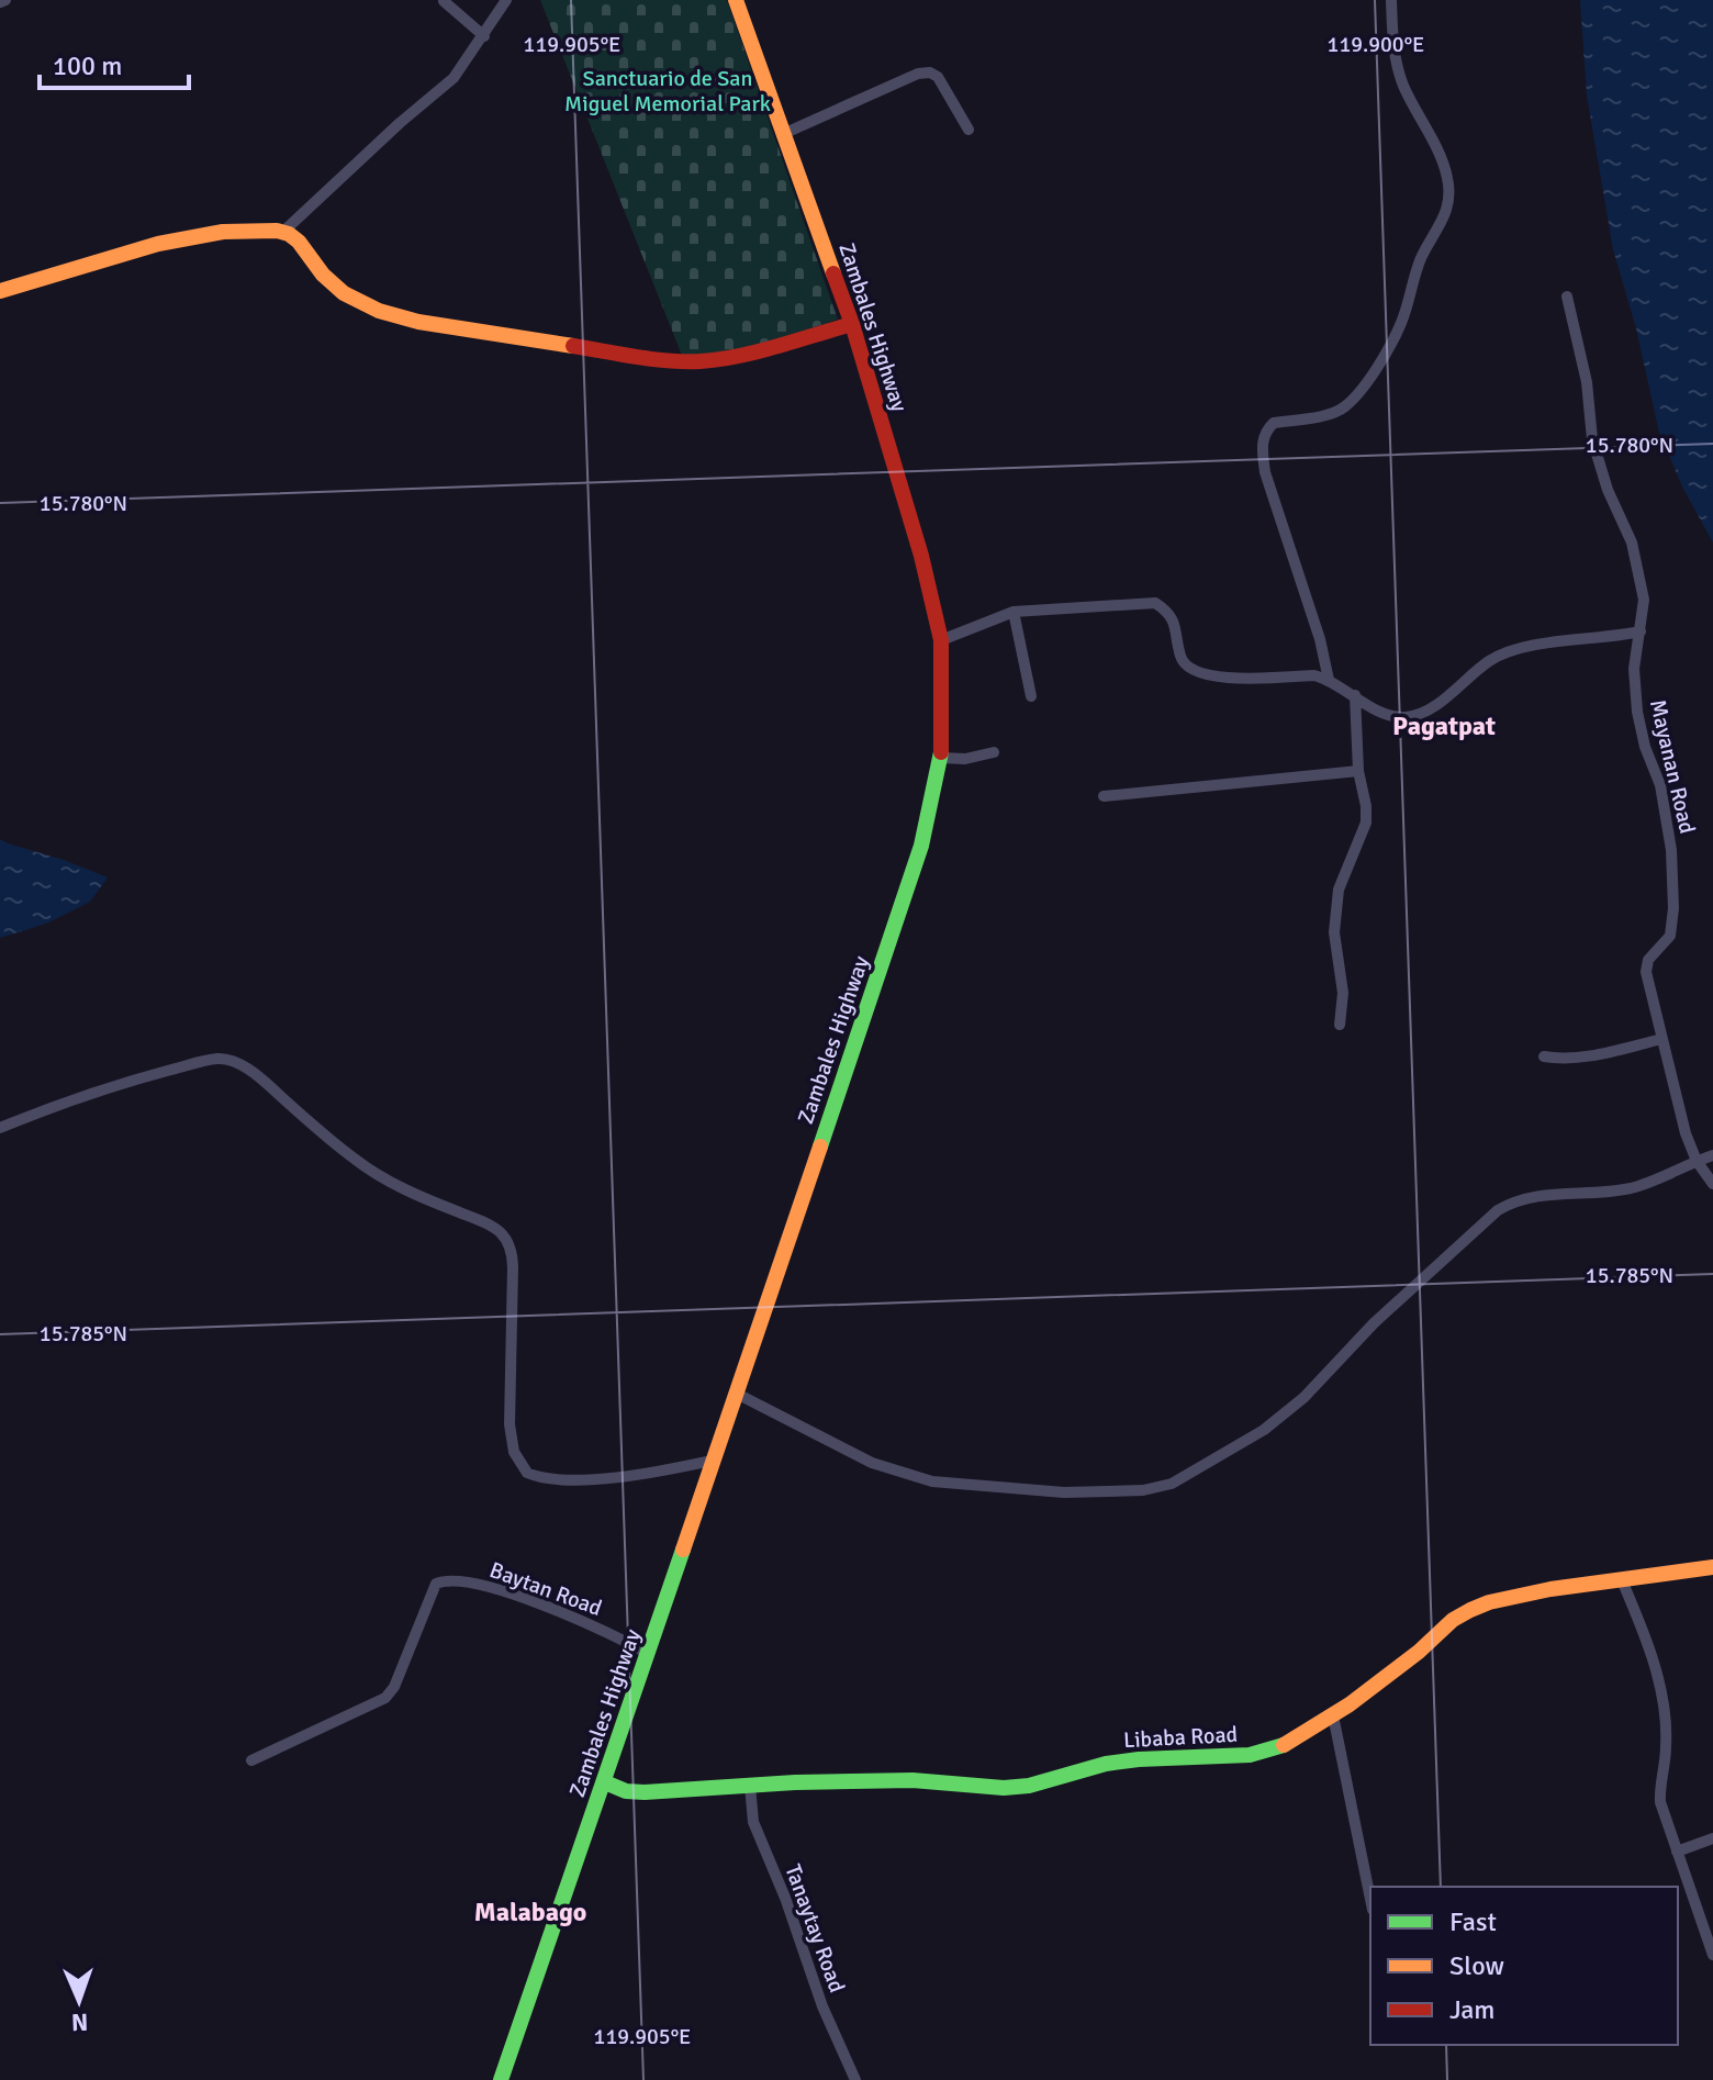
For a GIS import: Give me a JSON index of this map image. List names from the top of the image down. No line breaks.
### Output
{"streets":{"main road":["Zambales Highway","Libaba Road"],"street":["Mayanan Road","Baytan Road","Tanaytay Road"]},"crossings":[["Zambales Highway","Baytan Road"],["Zambales Highway","Libaba Road"],["Libaba Road","Tanaytay Road"]],"districts":["Pagatpat","Malabago"],"parks":["Sanctuario de San Miguel Memorial Park"],"legend":["Fast","Slow","Jam"],"scale_bar":"100 m","north":"bottom","coordinates":["119.905°E","119.900°E","15.780°N","15.785°N"]}
